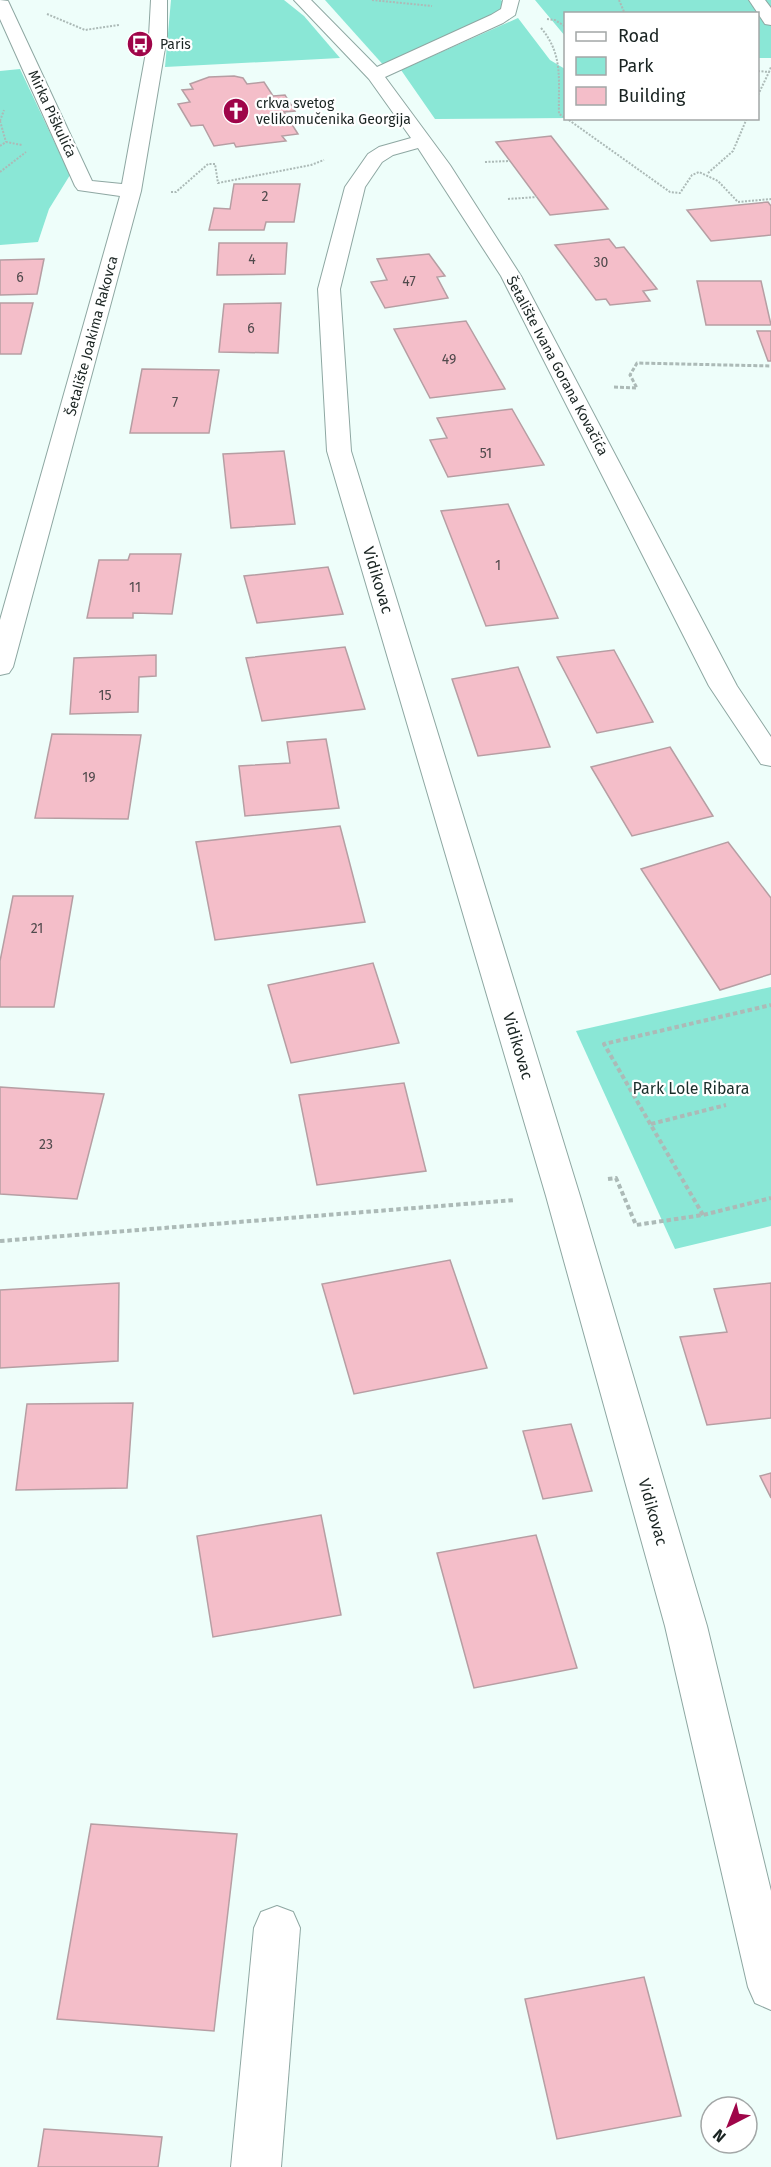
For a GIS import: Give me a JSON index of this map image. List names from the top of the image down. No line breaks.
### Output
{"streets":{"street":["Mirka Piškulića","Šetalište Joakima Rakovca","Šetalište Ivana Gorana Kovačića","Vidikovac"]},"crossings":[["Mirka Piškulića","Šetalište Joakima Rakovca"],["Šetalište Ivana Gorana Kovačića","Vidikovac"]],"parks":["Park Lole Ribara"],"places":{"bus stop":["Paris"],"church":["crkva svetog velikomučenika Georgija"]},"house_numbers":["2","4","30","6","47","6","49","7","51","1","11","15","19","21","23"],"legend":["Road","Park","Building"],"north":"bottom left"}
